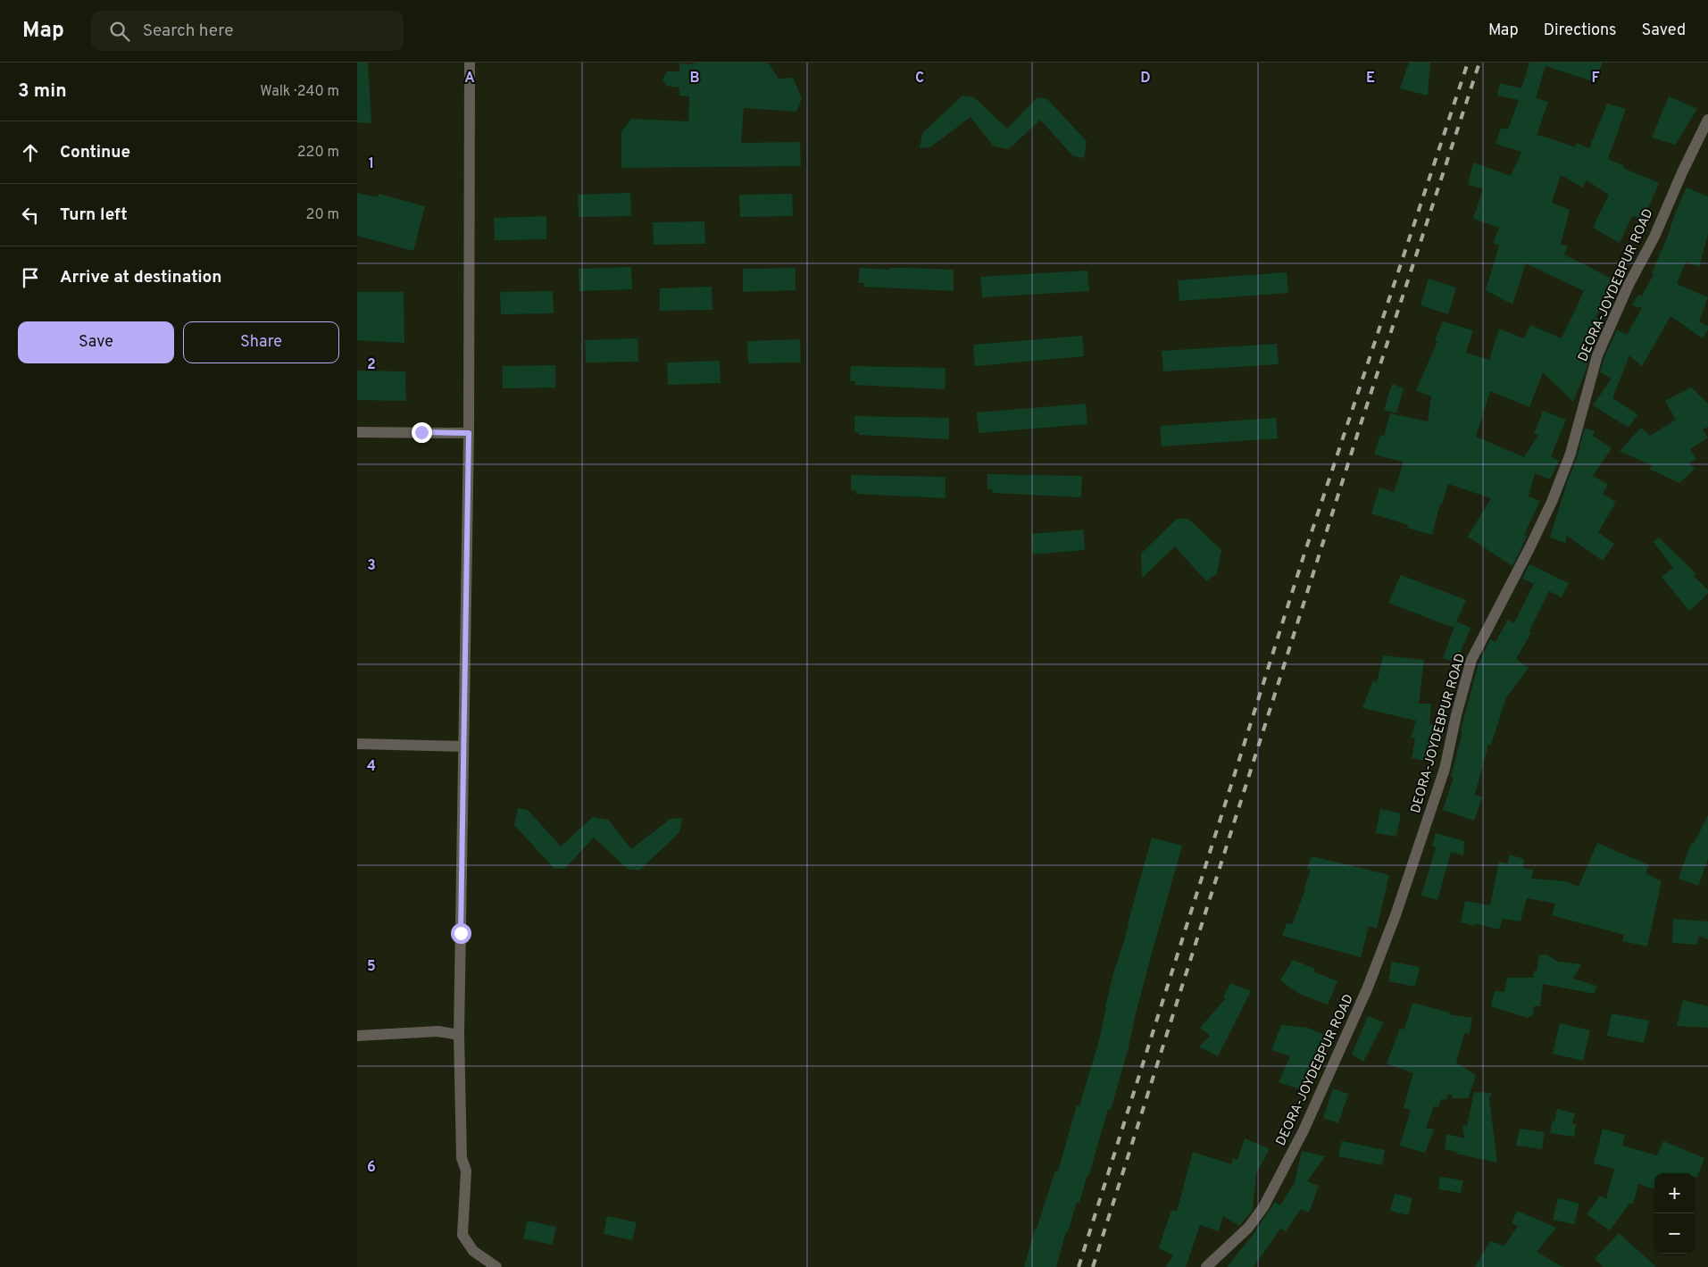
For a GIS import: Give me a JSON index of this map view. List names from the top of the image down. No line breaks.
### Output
{"streets":{"street":["DEORA-JOYDEBPUR ROAD"]},"page":{"header":"Map","search":"Search here","nav":["Map","Directions","Saved"],"heading":["3 min","Walk · 240 m"],"list":[["Continue","220 m"],["Turn left","20 m"],"Arrive at destination"],"buttons":["Save","Share"],"map_buttons":["+","−"]},"grid":{"columns":["A","B","C","D","E","F"],"rows":["1","2","3","4","5","6"]}}
